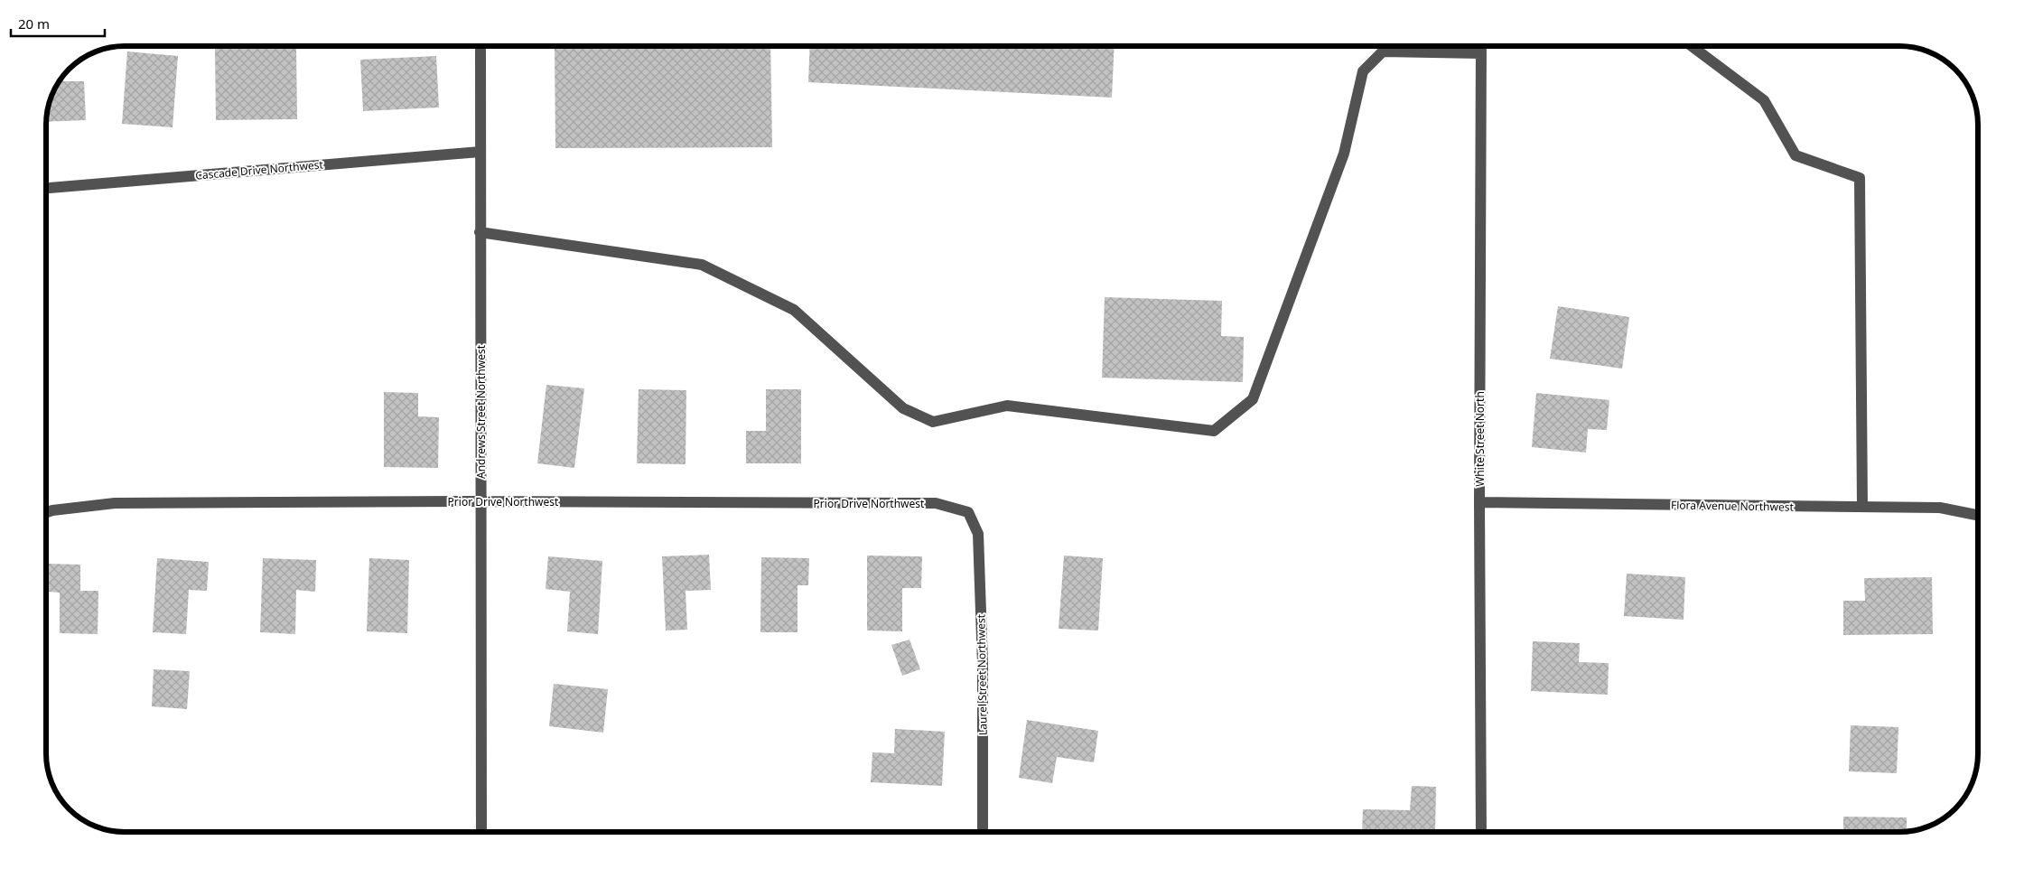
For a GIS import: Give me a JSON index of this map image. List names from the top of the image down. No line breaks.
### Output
{"streets":{"street":["Cascade Drive Northwest","Andrews Street Northwest","White Street North","Prior Drive Northwest","Flora Avenue Northwest","Laurel Street Northwest"]},"crossings":[["Cascade Drive Northwest","Andrews Street Northwest"],["Andrews Street Northwest","Prior Drive Northwest"],["White Street North","Flora Avenue Northwest"],["Prior Drive Northwest","Laurel Street Northwest"]],"scale_bar":"20 m"}
